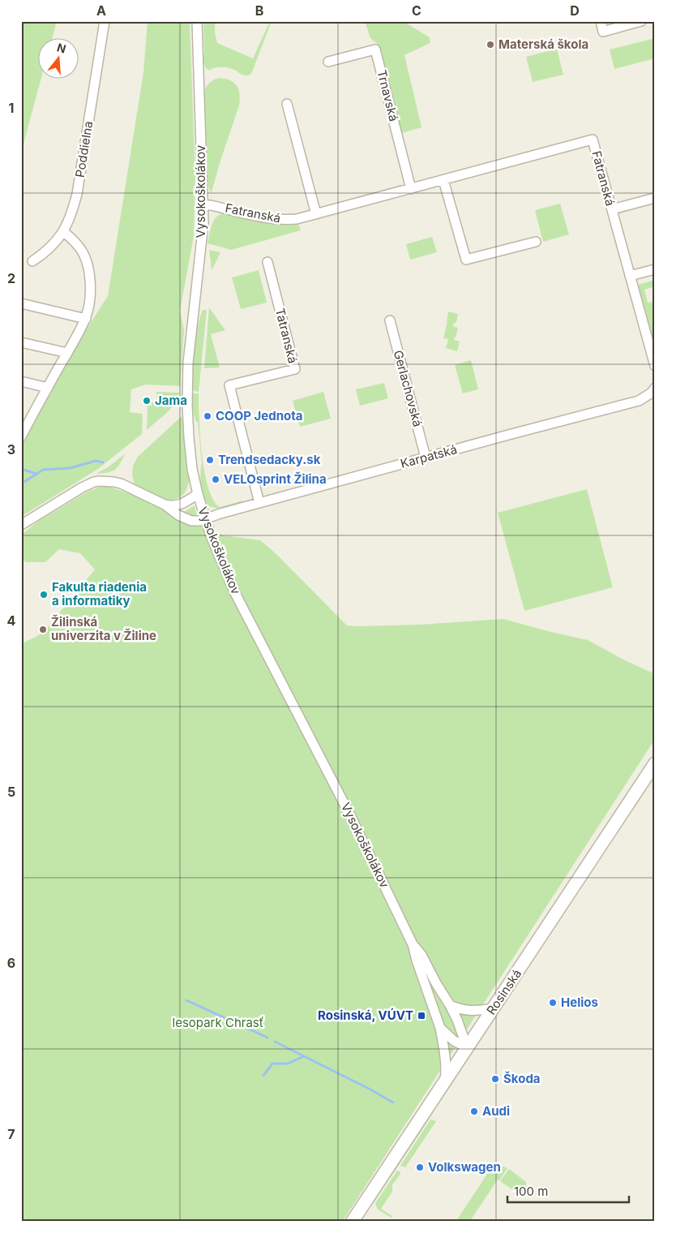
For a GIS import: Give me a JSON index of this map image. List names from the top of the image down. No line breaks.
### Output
{"streets":{"street":["Trnavská","Poddielna","Fatranská","Vysokoškolákov","Tatranská","Gerlachovská","Karpatská","Rosinská"]},"crossings":[["Trnavská","Fatranská"],["Fatranská","Vysokoškolákov"],["Vysokoškolákov","Karpatská"],["Vysokoškolákov","Rosinská"],["Tatranská","Karpatská"],["Gerlachovská","Karpatská"]],"parks":["lesopark Chrasť"],"places":{"other":["Materská škola","Jama","COOP Jednota","Trendsedacky.sk","VELOsprint Žilina","Fakulta riadenia a informatiky","Žilinská univerzita v Žiline","Helios","Škoda","Audi","Volkswagen"],"transit":["Rosinská, VÚVT"]},"scale_bar":"100 m","north":"top","grid":{"columns":["A","B","C","D"],"rows":["1","2","3","4","5","6","7"]}}
